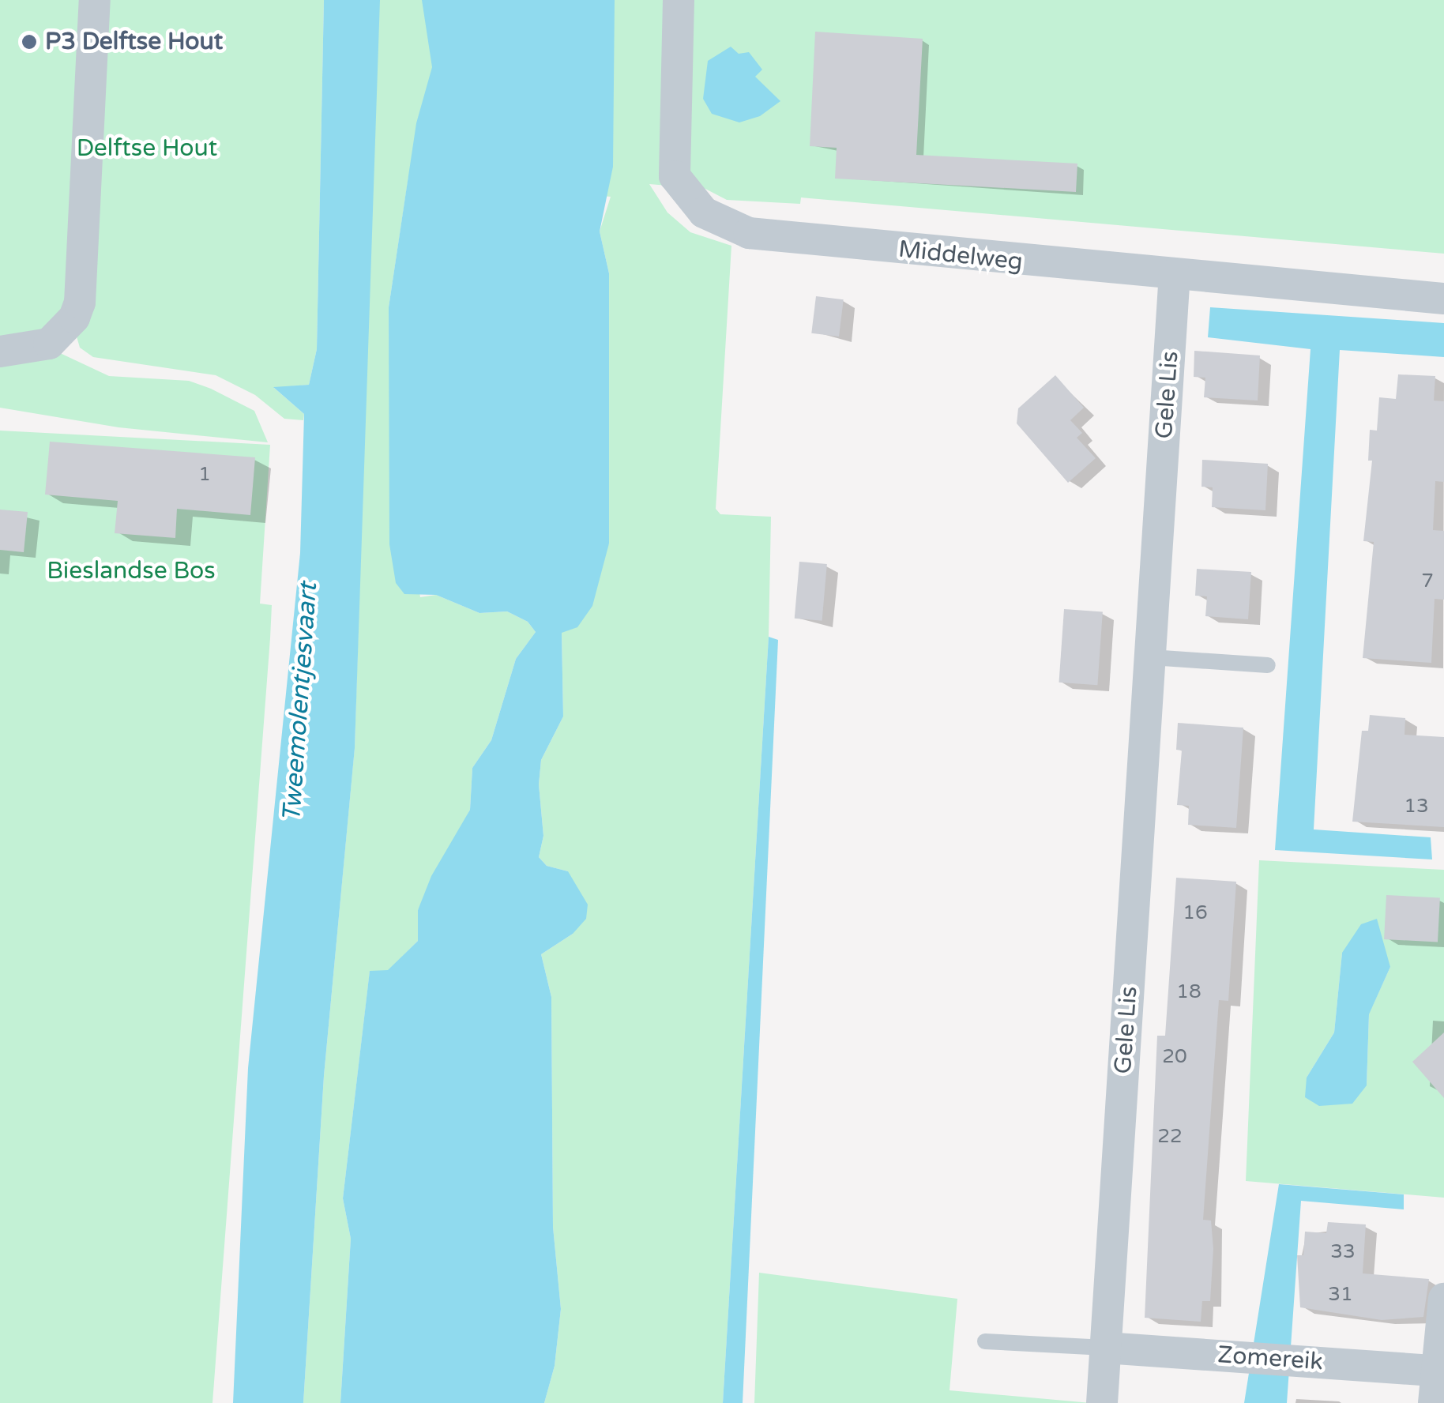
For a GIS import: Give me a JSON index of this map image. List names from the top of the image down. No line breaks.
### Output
{"streets":{"street":["Middelweg","Gele Lis","Zomereik"]},"crossings":[["Middelweg","Gele Lis"],["Gele Lis","Zomereik"]],"water":["Tweemolentjesvaart"],"parks":["Delftse Hout","Bieslandse Bos"],"places":["P3 Delftse Hout"],"house_numbers":["1","7","13","16","18","20","22","33","31"]}
